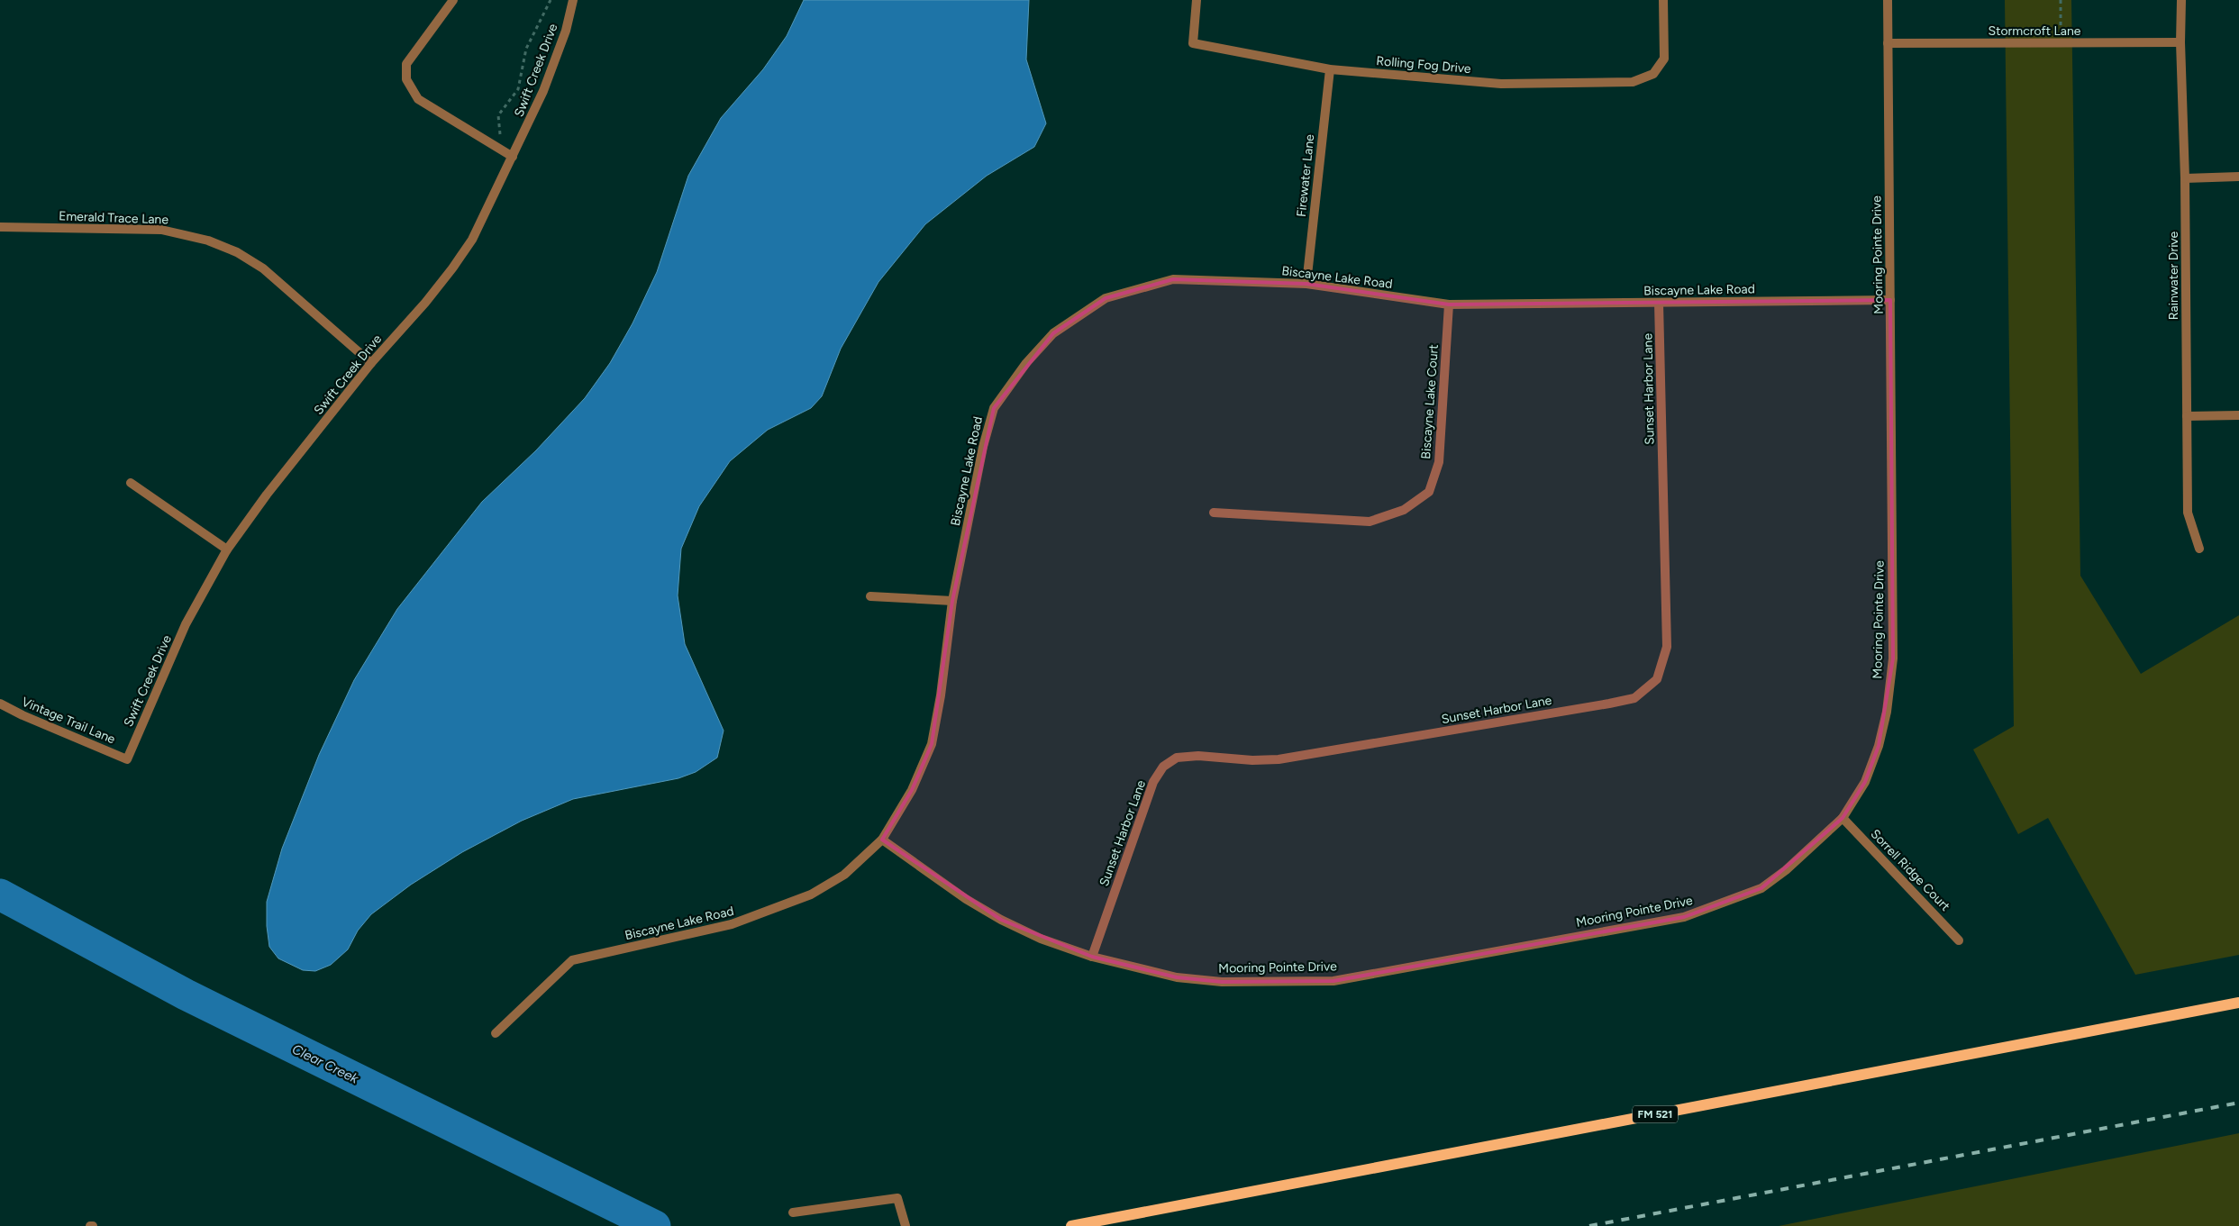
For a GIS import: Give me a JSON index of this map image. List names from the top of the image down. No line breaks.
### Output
{"streets":{"main road":["FM 521"],"street":["Stormcroft Lane","Rolling Fog Drive","Swift Creek Drive","Firewater Lane","Emerald Trace Lane","Mooring Pointe Drive","Rainwater Drive","Biscayne Lake Road","Sunset Harbor Lane","Biscayne Lake Court","Vintage Trail Lane","Sorrell Ridge Court"]},"crossings":[["Stormcroft Lane","Mooring Pointe Drive"],["Stormcroft Lane","Rainwater Drive"],["Rolling Fog Drive","Firewater Lane"],["Swift Creek Drive","Emerald Trace Lane"],["Swift Creek Drive","Vintage Trail Lane"],["Firewater Lane","Biscayne Lake Road"],["Mooring Pointe Drive","Biscayne Lake Road"],["Mooring Pointe Drive","Sunset Harbor Lane"],["Mooring Pointe Drive","Sorrell Ridge Court"],["Biscayne Lake Road","Sunset Harbor Lane"],["Biscayne Lake Road","Biscayne Lake Court"]],"water":["Clear Creek"]}
